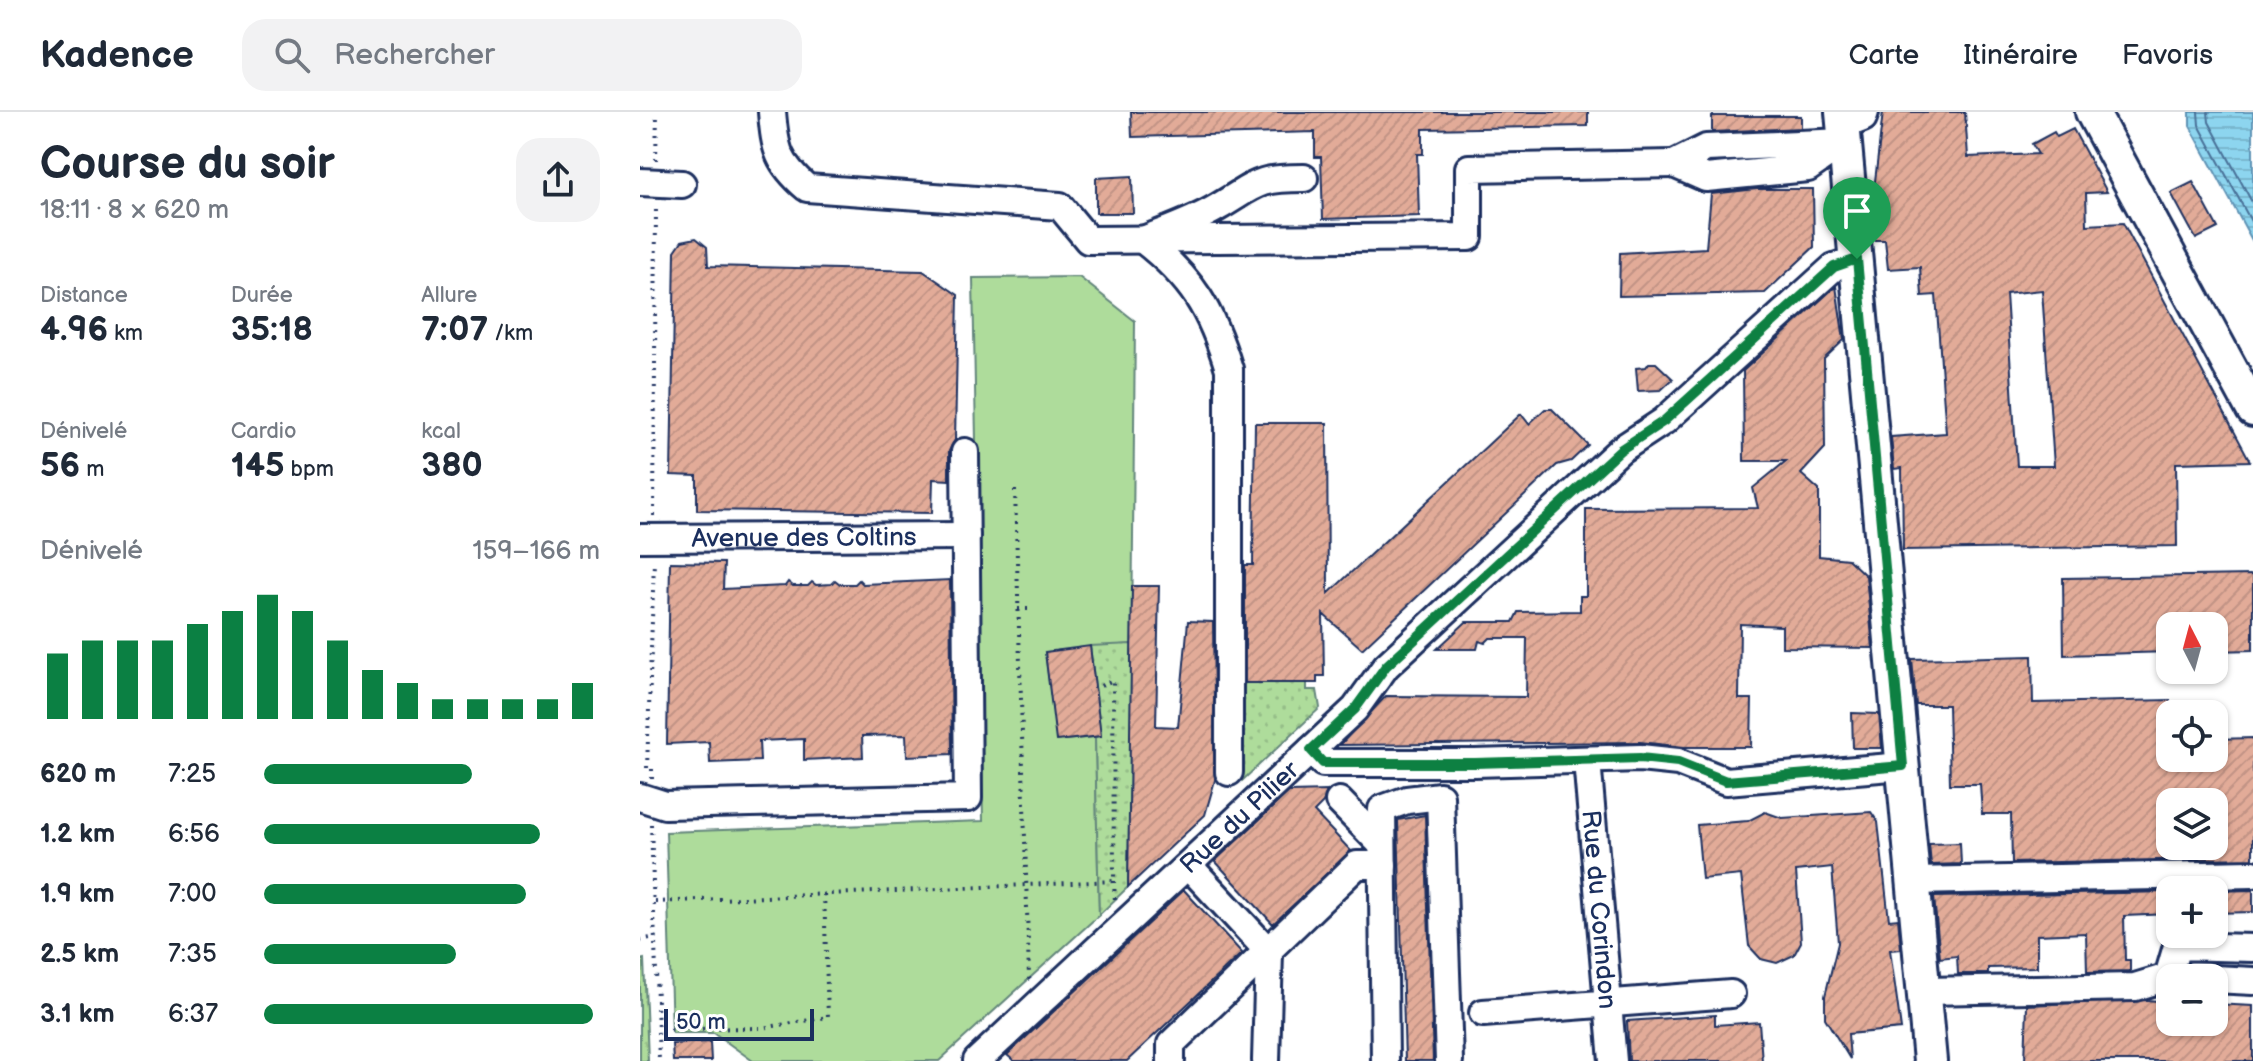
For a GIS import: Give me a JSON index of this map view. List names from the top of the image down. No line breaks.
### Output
{"streets":{"street":["Avenue des Coltins","Rue du Pilier","Rue du Corindon"]},"scale_bar":"50 m","north":"top","page":{"header":"Kadence","search":"Rechercher","nav":["Carte","Itinéraire","Favoris"],"heading":["Course du soir","18:11 · 8 × 620 m"],"stats":[["Distance","4.96 km"],["Durée","35:18"],["Allure","7:07 /km"],["Dénivelé","56 m"],["Cardio","145 bpm"],["kcal","380"]],"chart":["Dénivelé","159–166 m"],"map_buttons":["+","−"],"list":[{"name":"620 m","note":"7:25"},{"name":"1.2 km","note":"6:56"},{"name":"1.9 km","note":"7:00"},{"name":"2.5 km","note":"7:35"},{"name":"3.1 km","note":"6:37"}],"scale":"50 m"}}
